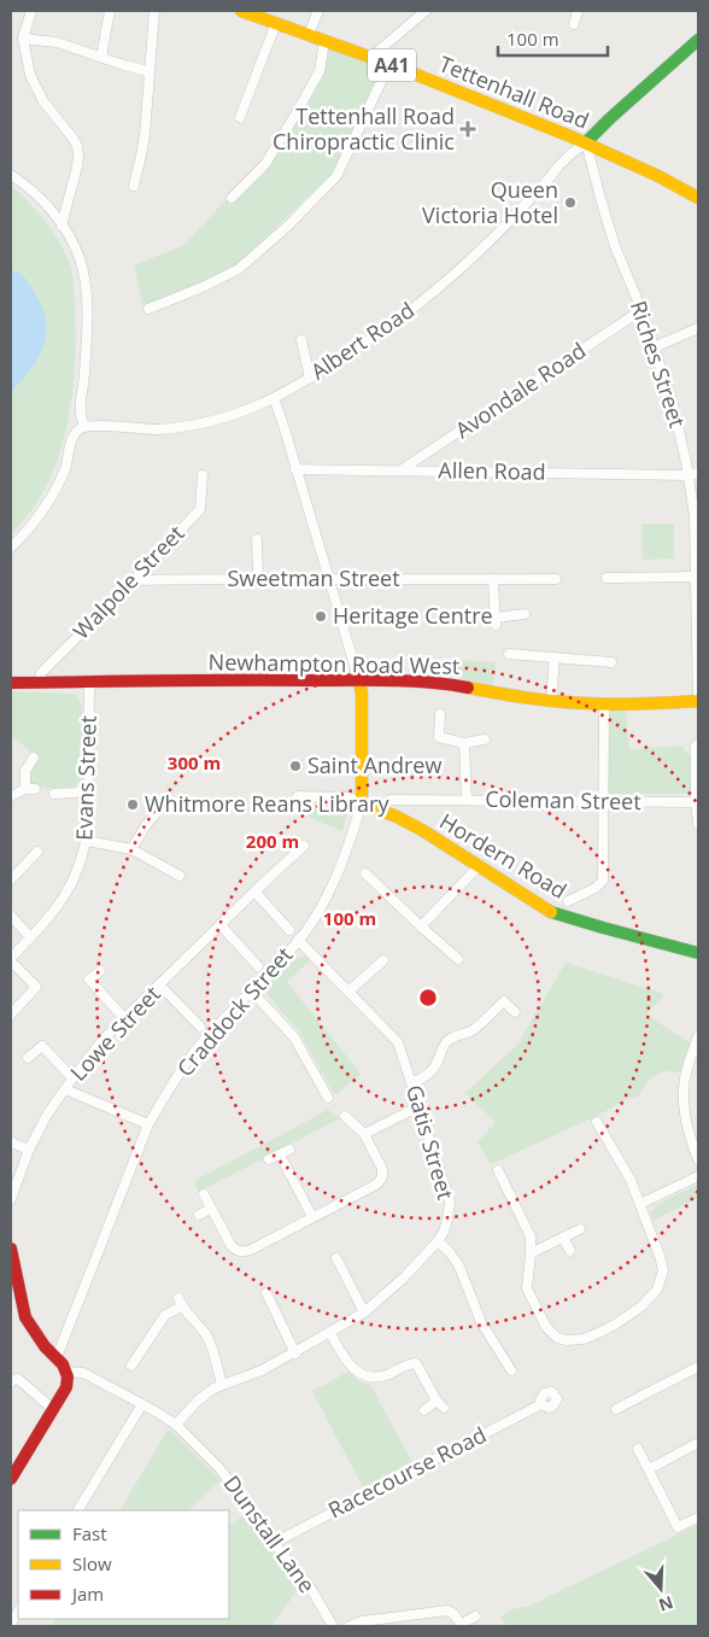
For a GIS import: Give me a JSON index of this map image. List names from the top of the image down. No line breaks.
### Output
{"streets":{"main road":["A41","Tettenhall Road","Newhampton Road West","Hordern Road"],"street":["Albert Road","Riches Street","Avondale Road","Allen Road","Sweetman Street","Walpole Street","Evans Street","Coleman Street","Craddock Street","Lowe Street","Gatis Street","Racecourse Road","Dunstall Lane"]},"crossings":[["Tettenhall Road","Albert Road"],["Tettenhall Road","Riches Street"],["Albert Road","Riches Street"],["Riches Street","Avondale Road"],["Riches Street","Allen Road"],["Riches Street","Newhampton Road West"],["Avondale Road","Allen Road"],["Sweetman Street","Walpole Street"],["Walpole Street","Newhampton Road West"],["Newhampton Road West","Evans Street"],["Hordern Road","Craddock Street"],["Craddock Street","Gatis Street"],["Gatis Street","Dunstall Lane"],["Racecourse Road","Dunstall Lane"]],"places":{"health":["Tettenhall Road Chiropractic Clinic"],"other":["Queen Victoria Hotel","Heritage Centre","Saint Andrew","Whitmore Reans Library"]},"legend":["Fast","Slow","Jam"],"scale_bar":"100 m","north":"bottom","rings":["300 m","200 m","100 m"]}
